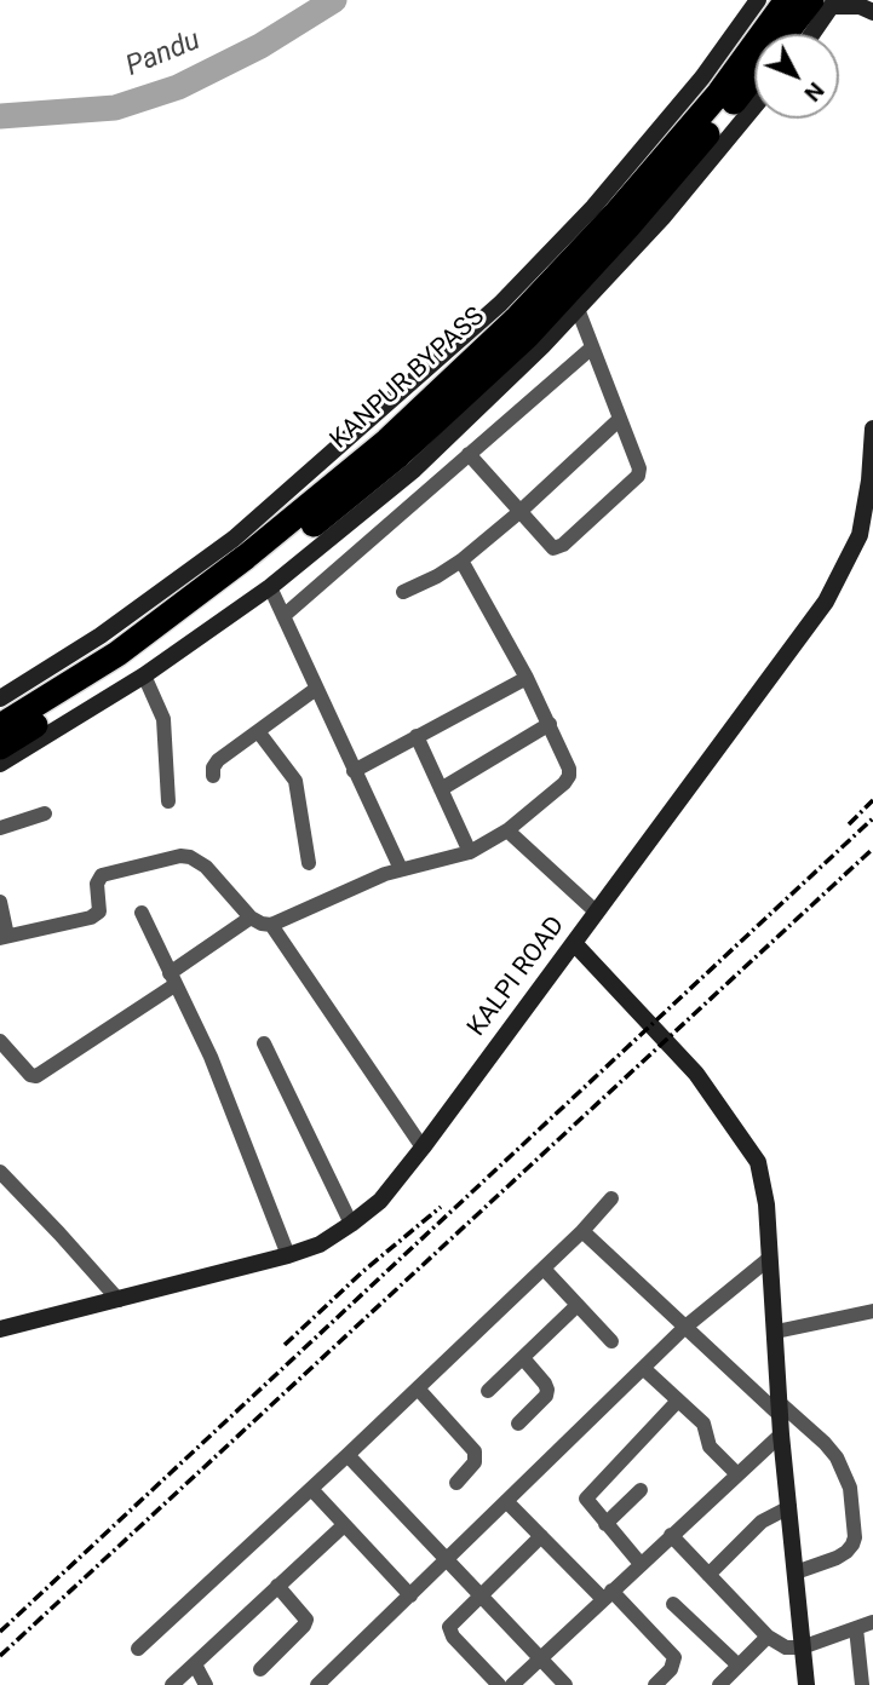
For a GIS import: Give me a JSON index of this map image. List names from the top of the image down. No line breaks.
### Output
{"streets":{"highway":["KANPUR BYPASS"],"main road":["KALPI ROAD"]},"water":["Pandu"],"north":"bottom right"}
